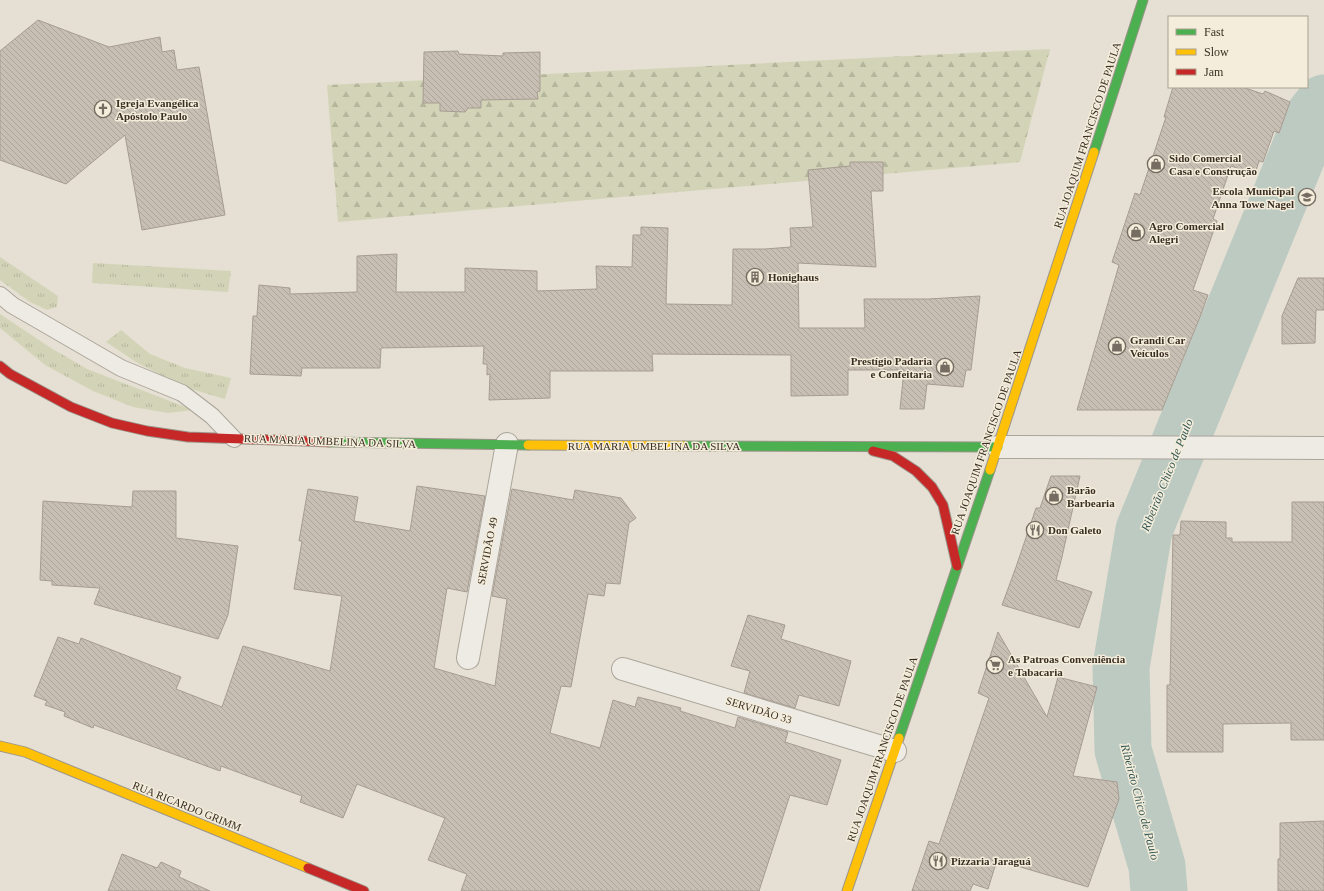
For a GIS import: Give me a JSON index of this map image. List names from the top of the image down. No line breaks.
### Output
{"streets":{"main road":["RUA JOAQUIM FRANCISCO DE PAULA","RUA MARIA UMBELINA DA SILVA","RUA RICARDO GRIMM"],"street":["SERVIDÃO 49","SERVIDÃO 33"]},"crossings":[["RUA JOAQUIM FRANCISCO DE PAULA","RUA MARIA UMBELINA DA SILVA"],["RUA JOAQUIM FRANCISCO DE PAULA","SERVIDÃO 33"],["RUA MARIA UMBELINA DA SILVA","SERVIDÃO 49"]],"water":["Ribeirão Chico de Paulo"],"places":{"church":["Igreja Evangélica Apóstolo Paulo"],"shop":["Sido Comercial Casa e Construção","Agro Comercial Alegri","Grandi Car Veículos","Prestígio Padaria e Confeitaria","Barão Barbearia"],"school or university":["Escola Municipal Anna Towe Nagel"],"building":["Honighaus"],"restaurant":["Don Galeto","Pizzaria Jaraguá"],"supermarket":["As Patroas Conveniência e Tabacaria"]},"legend":["Fast","Slow","Jam"]}
